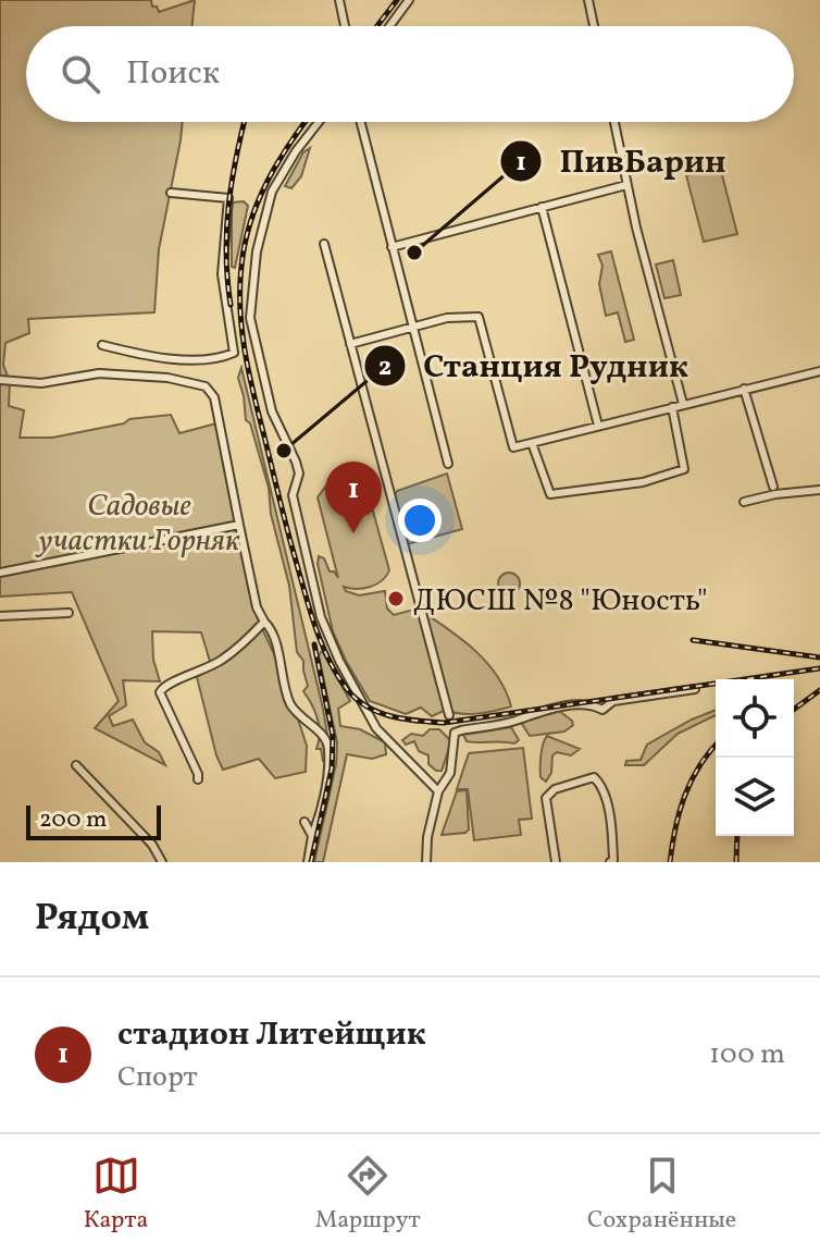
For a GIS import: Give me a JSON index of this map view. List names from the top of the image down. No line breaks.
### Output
{"parks":["Садовые участки Горняк"],"places":["ПивБарин","Станция Рудник","ДЮСШ №8 \"Юность\""],"scale_bar":"200 m","page":{"search":"Поиск","pins":"1","scale":"200 m","heading":"Рядом","list":[{"mark":"1","name":"стадион Литейщик","note":"Спорт","value":"100 m"}],"nav":["Карта","Маршрут","Сохранённые"]}}
